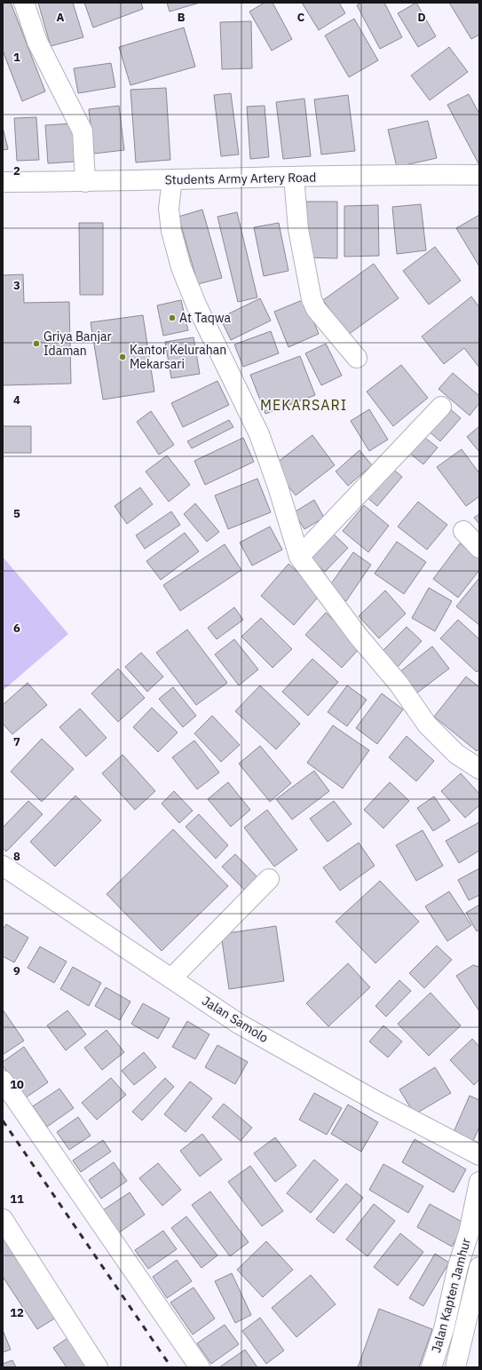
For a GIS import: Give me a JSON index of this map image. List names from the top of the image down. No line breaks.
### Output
{"streets":{"street":["Students Army Artery Road","Jalan Samolo","Jalan Kapten Jamhur"]},"districts":["MEKARSARI"],"places":["At Taqwa","Griya Banjar Idaman","Kantor Kelurahan Mekarsari"],"grid":{"columns":["A","B","C","D"],"rows":["1","2","3","4","5","6","7","8","9","10","11","12"]}}
